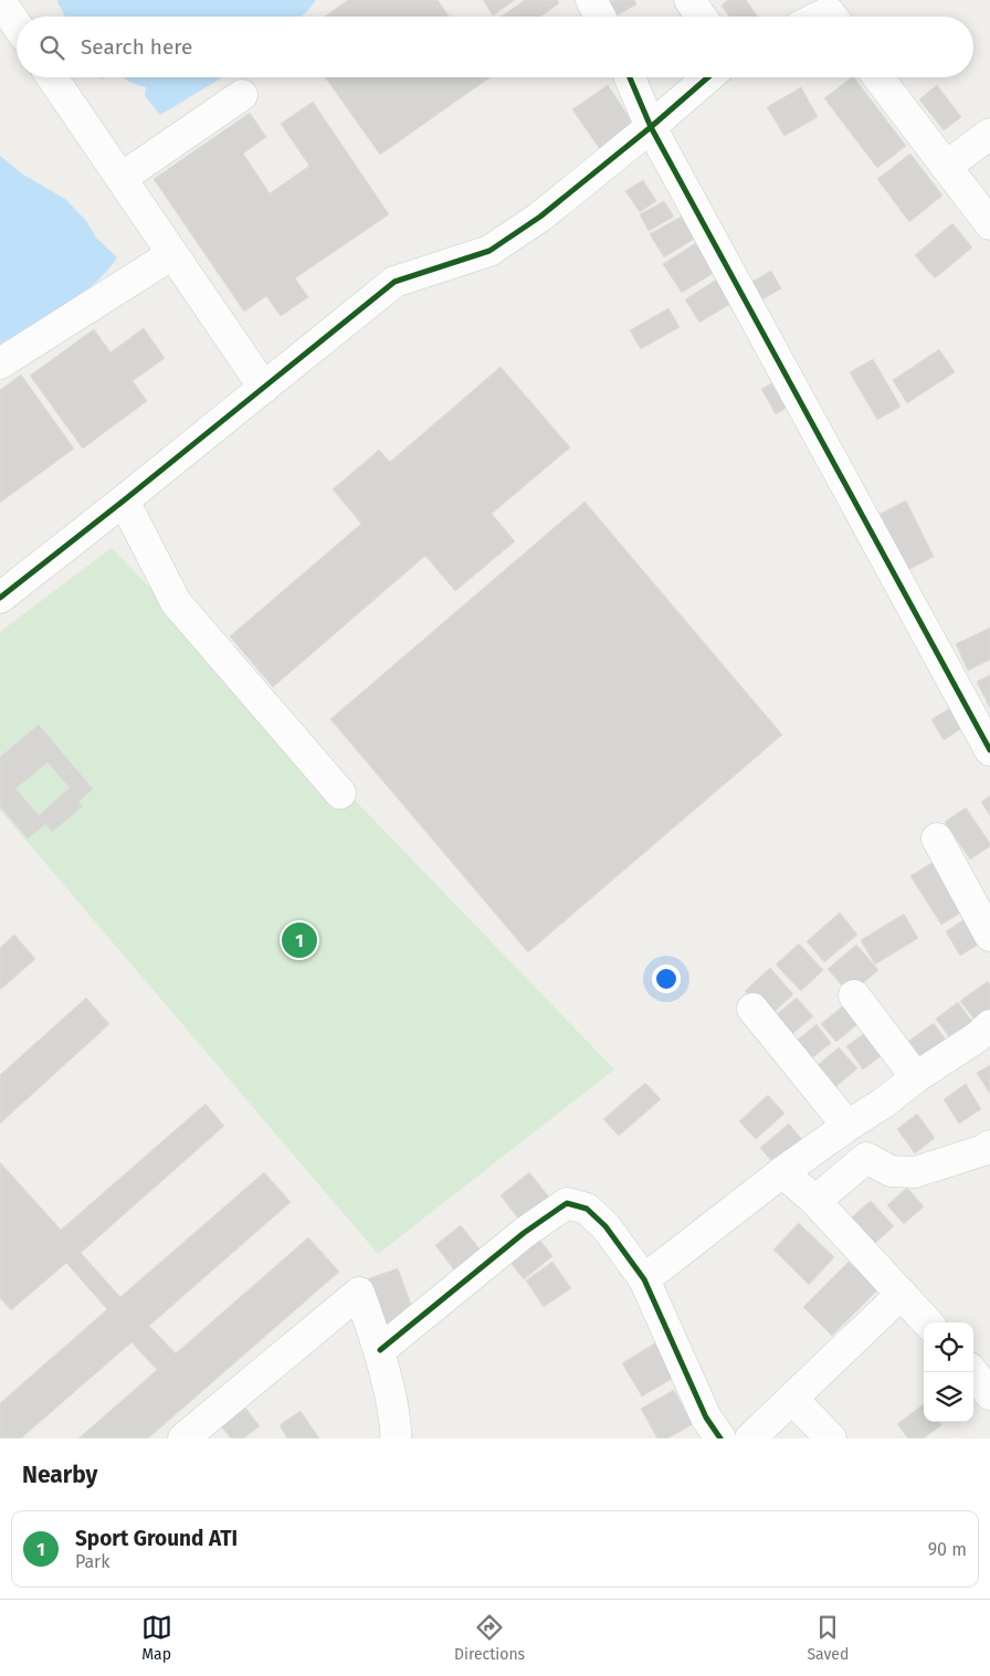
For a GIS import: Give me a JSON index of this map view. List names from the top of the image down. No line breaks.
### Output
{"page":{"search":"Search here","pins":"1","heading":"Nearby","list":[{"mark":"1","name":"Sport Ground ATI","note":"Park","value":"90 m"}],"nav":["Map","Directions","Saved"]}}
